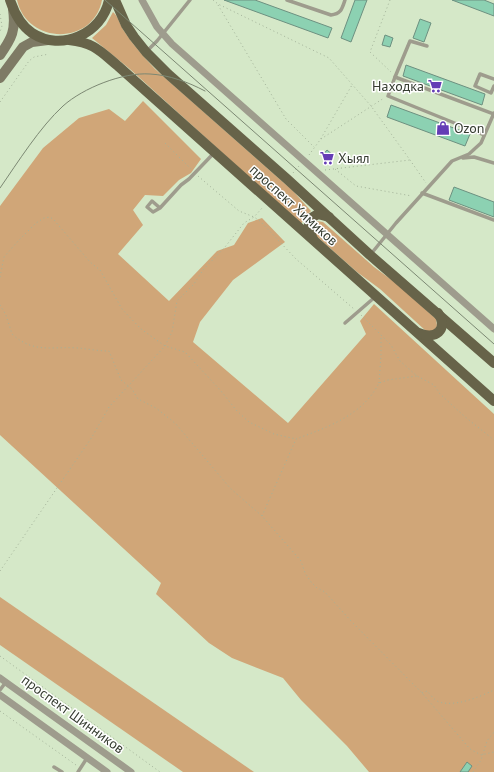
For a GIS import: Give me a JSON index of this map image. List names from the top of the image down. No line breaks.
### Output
{"streets":{"main road":["проспект Химиков"],"street":["проспект Шинников"]},"places":{"supermarket":["Находка","Хыял"],"shop":["Ozon"]}}
